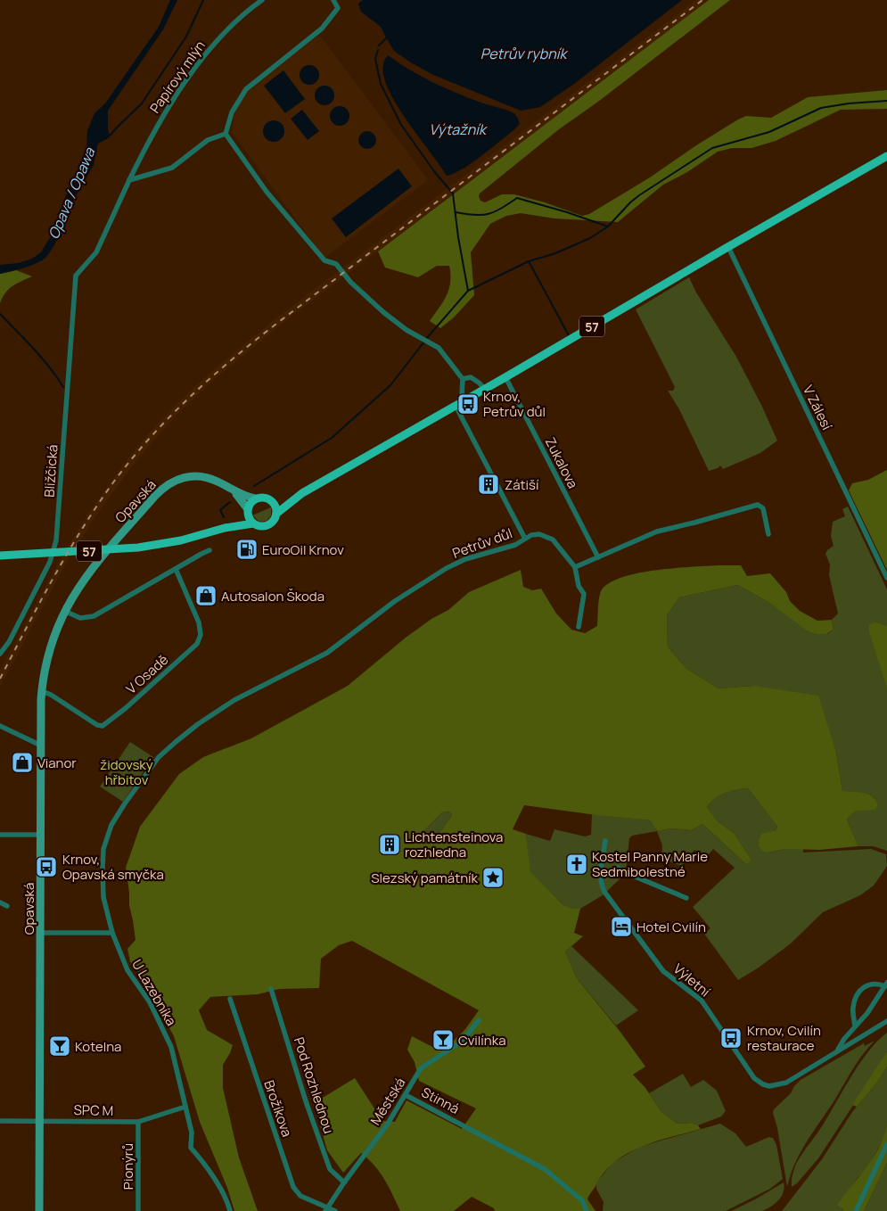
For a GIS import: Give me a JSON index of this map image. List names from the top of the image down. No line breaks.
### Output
{"streets":{"main road":["57","Opavská"],"street":["Papírový mlýn","V Zálesí","Zukalova","Bližčická","Petrův důl","V Osadě","Výletní","U Lazebníka","Pod Rozhlednou","Stinná","Městská","Brožíkova","SPC M","Pionýrů"]},"crossings":[["Papírový mlýn","Bližčická"],["57","V Zálesí"],["57","Zukalova"],["57","Opavská"],["Opavská","V Osadě"],["Opavská","SPC M"],["Petrův důl","U Lazebníka"],["U Lazebníka","SPC M"],["Pod Rozhlednou","Městská"],["Stinná","Městská"],["Městská","Brožíkova"],["SPC M","Pionýrů"]],"water":["Petrův rybník","Výtažník","Opava / Opawa"],"parks":["židovský hřbitov"],"places":{"bus stop":["Krnov, Petrův důl","Krnov, Opavská smyčka","Krnov, Cvilín restaurace"],"building":["Zátiší","Lichtensteinova rozhledna"],"fuel station":["EuroOil Krnov"],"shop":["Autosalon Škoda","Vianor"],"church":["Kostel Panny Marie Sedmibolestné"],"place":["Slezský památník"],"hotel":["Hotel Cvilín"],"bar":["Cvilínka","Kotelna"]}}
